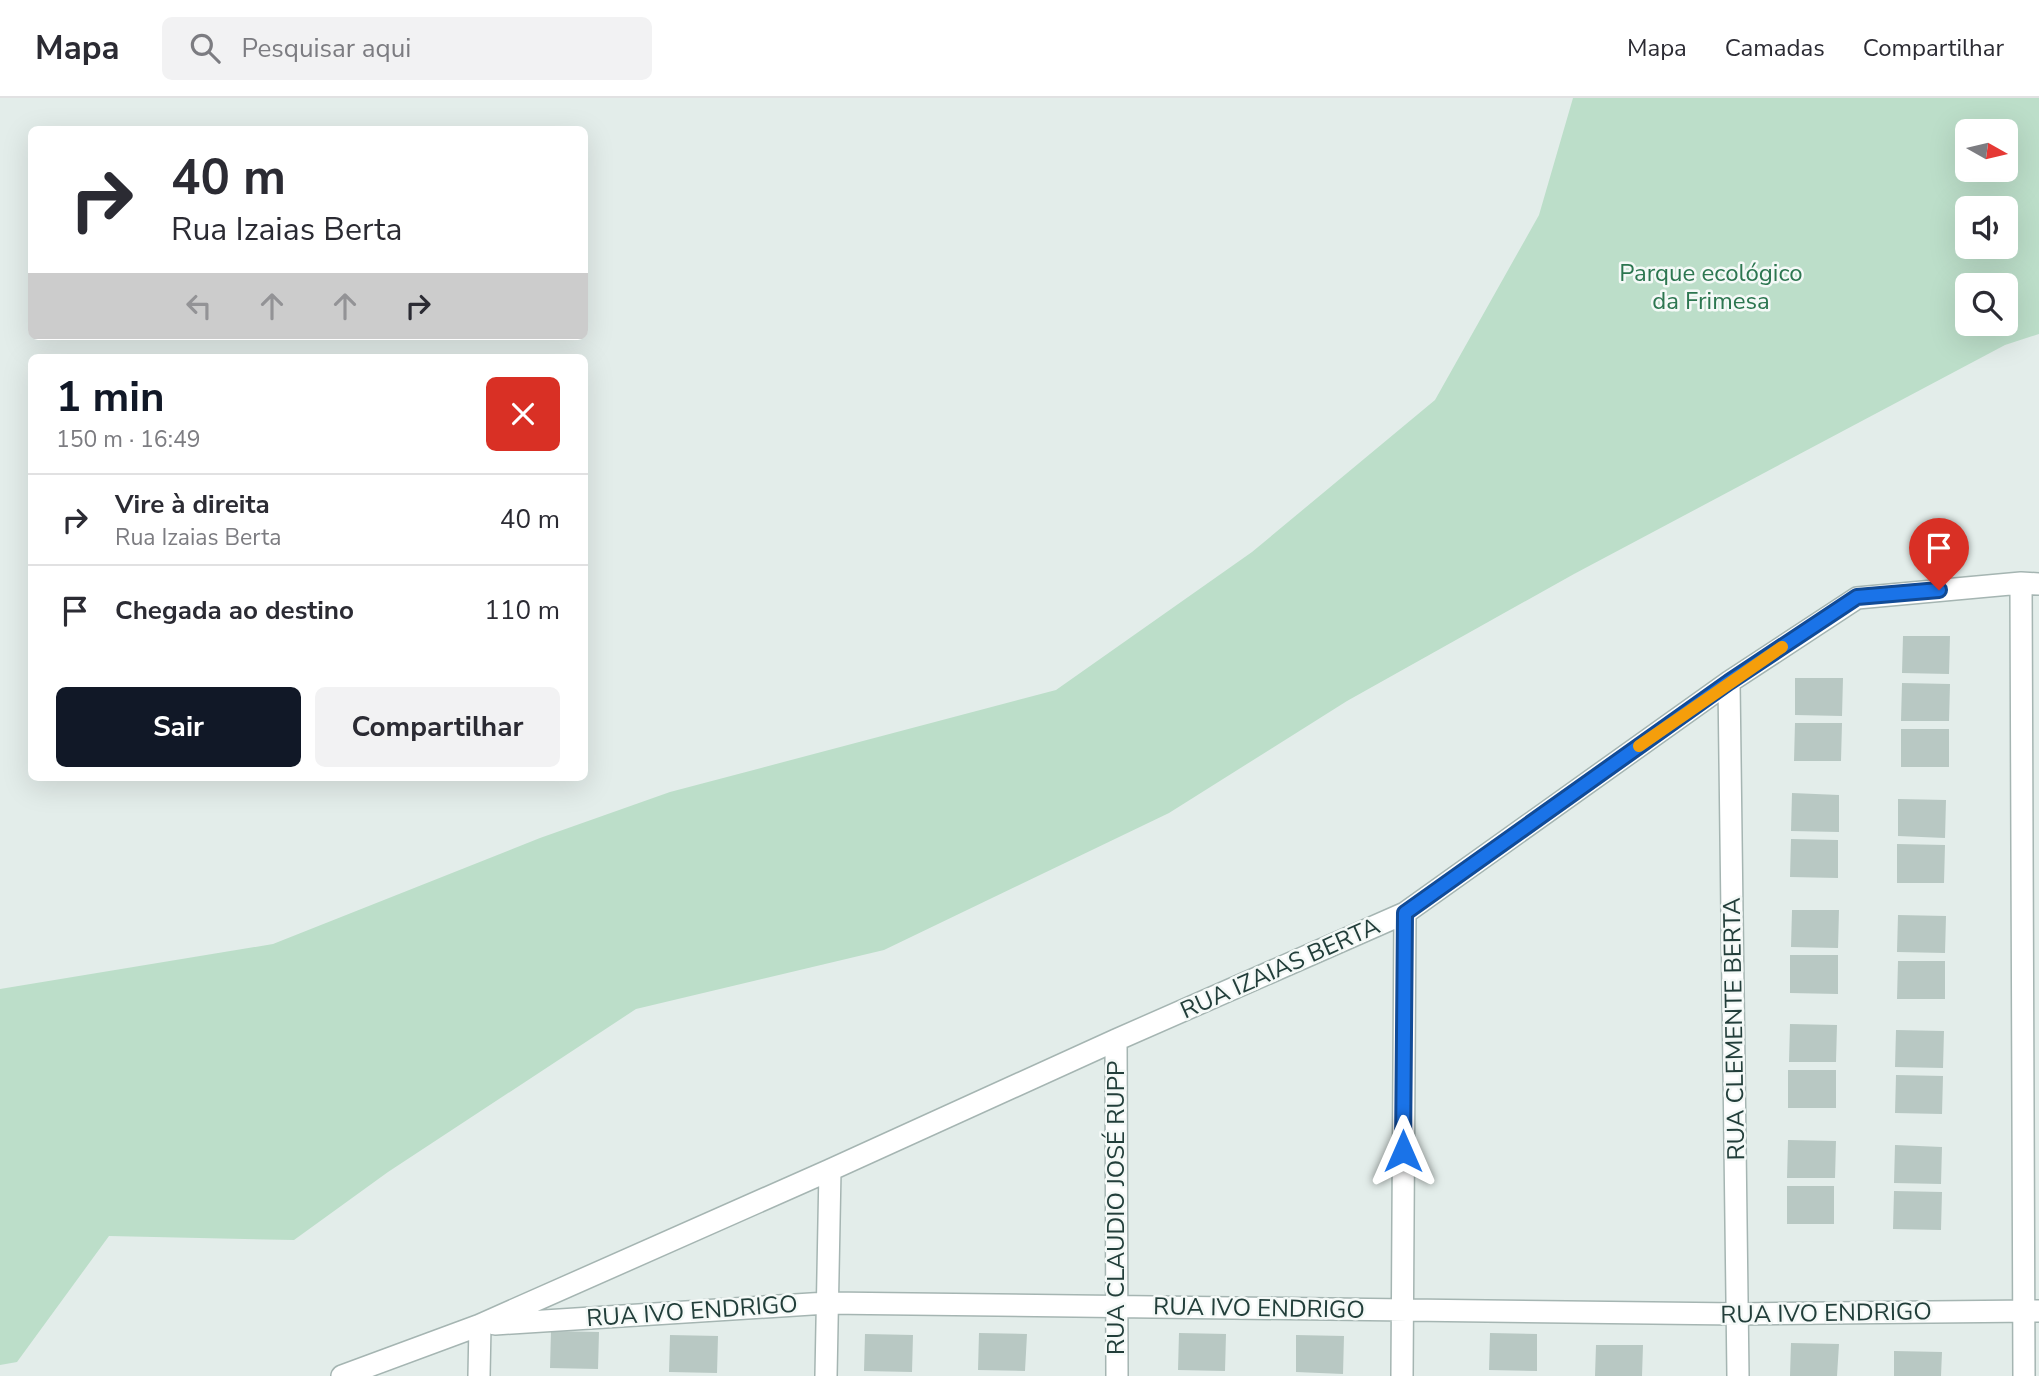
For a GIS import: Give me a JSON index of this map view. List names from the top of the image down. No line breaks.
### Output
{"streets":{"street":["RUA IZAIAS BERTA","RUA CLEMENTE BERTA","RUA CLAUDIO JOSÉ RUPP","RUA IVO ENDRIGO"]},"crossings":[["RUA IZAIAS BERTA","RUA CLEMENTE BERTA"],["RUA IZAIAS BERTA","RUA CLAUDIO JOSÉ RUPP"],["RUA IZAIAS BERTA","RUA IVO ENDRIGO"],["RUA CLEMENTE BERTA","RUA IVO ENDRIGO"],["RUA CLAUDIO JOSÉ RUPP","RUA IVO ENDRIGO"]],"parks":["Parque ecológico da Frimesa"],"north":"right","page":{"header":"Mapa","search":"Pesquisar aqui","nav":["Mapa","Camadas","Compartilhar"],"turn":["40 m","Rua Izaias Berta"],"heading":["1 min","150 m · 16:49"],"list":[{"name":"Vire à direita","note":"Rua Izaias Berta","value":"40 m"},{"name":"Chegada ao destino","value":"110 m"}],"buttons":["Sair","Compartilhar"]}}
